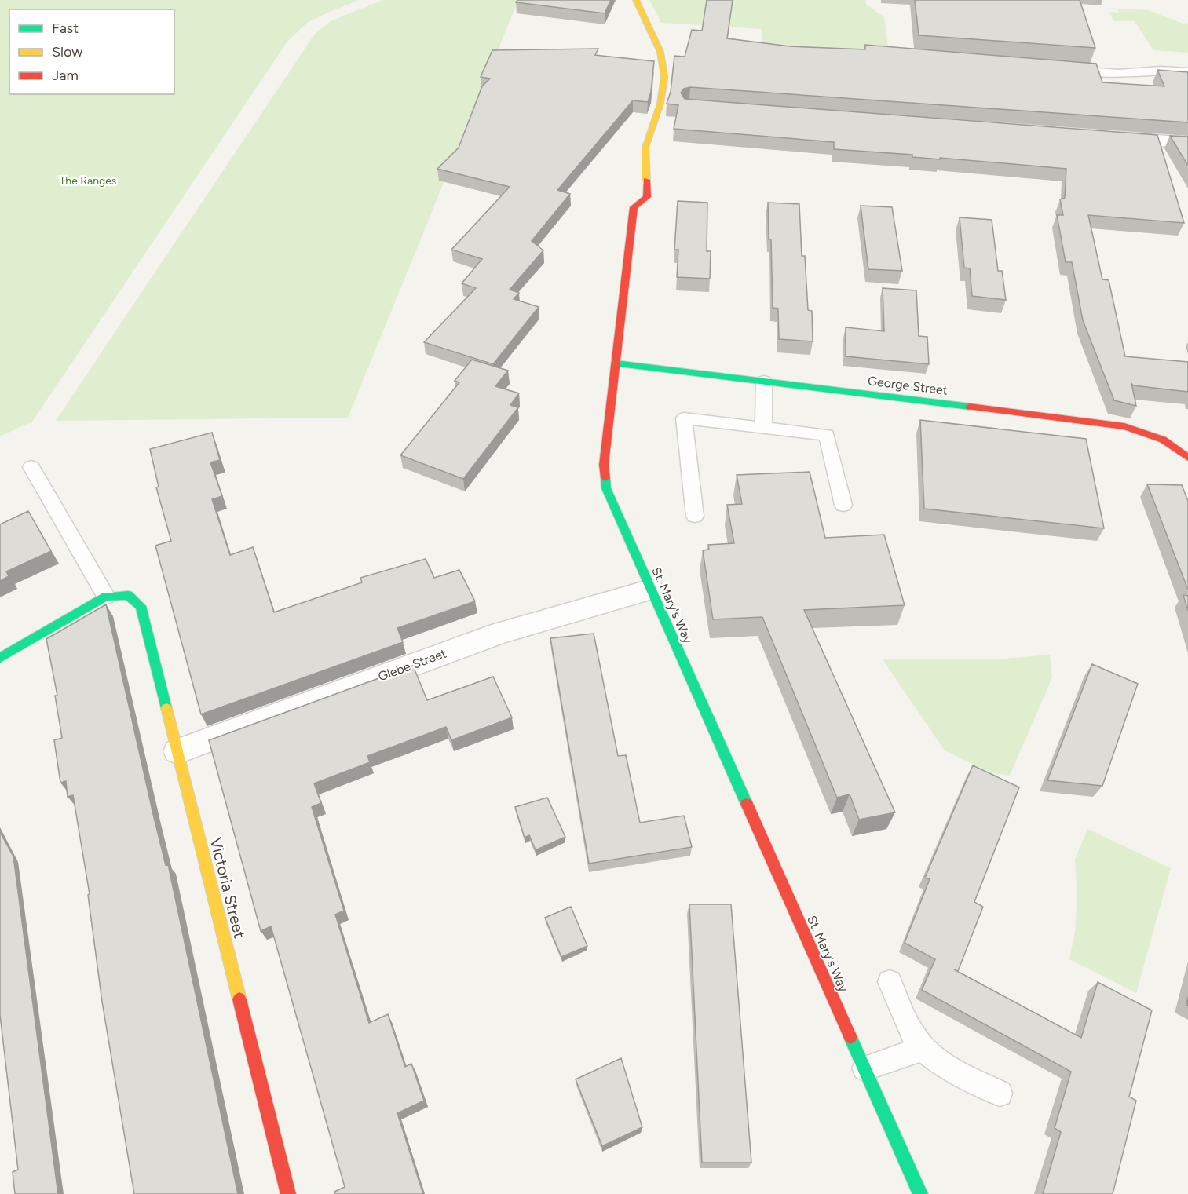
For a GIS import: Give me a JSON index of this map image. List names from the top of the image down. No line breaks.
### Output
{"streets":{"street":["George Street","St. Mary's Way","Glebe Street","Victoria Street"]},"crossings":[["George Street","St. Mary's Way"],["St. Mary's Way","Glebe Street"],["Glebe Street","Victoria Street"]],"parks":["The Ranges"],"legend":["Fast","Slow","Jam"]}
